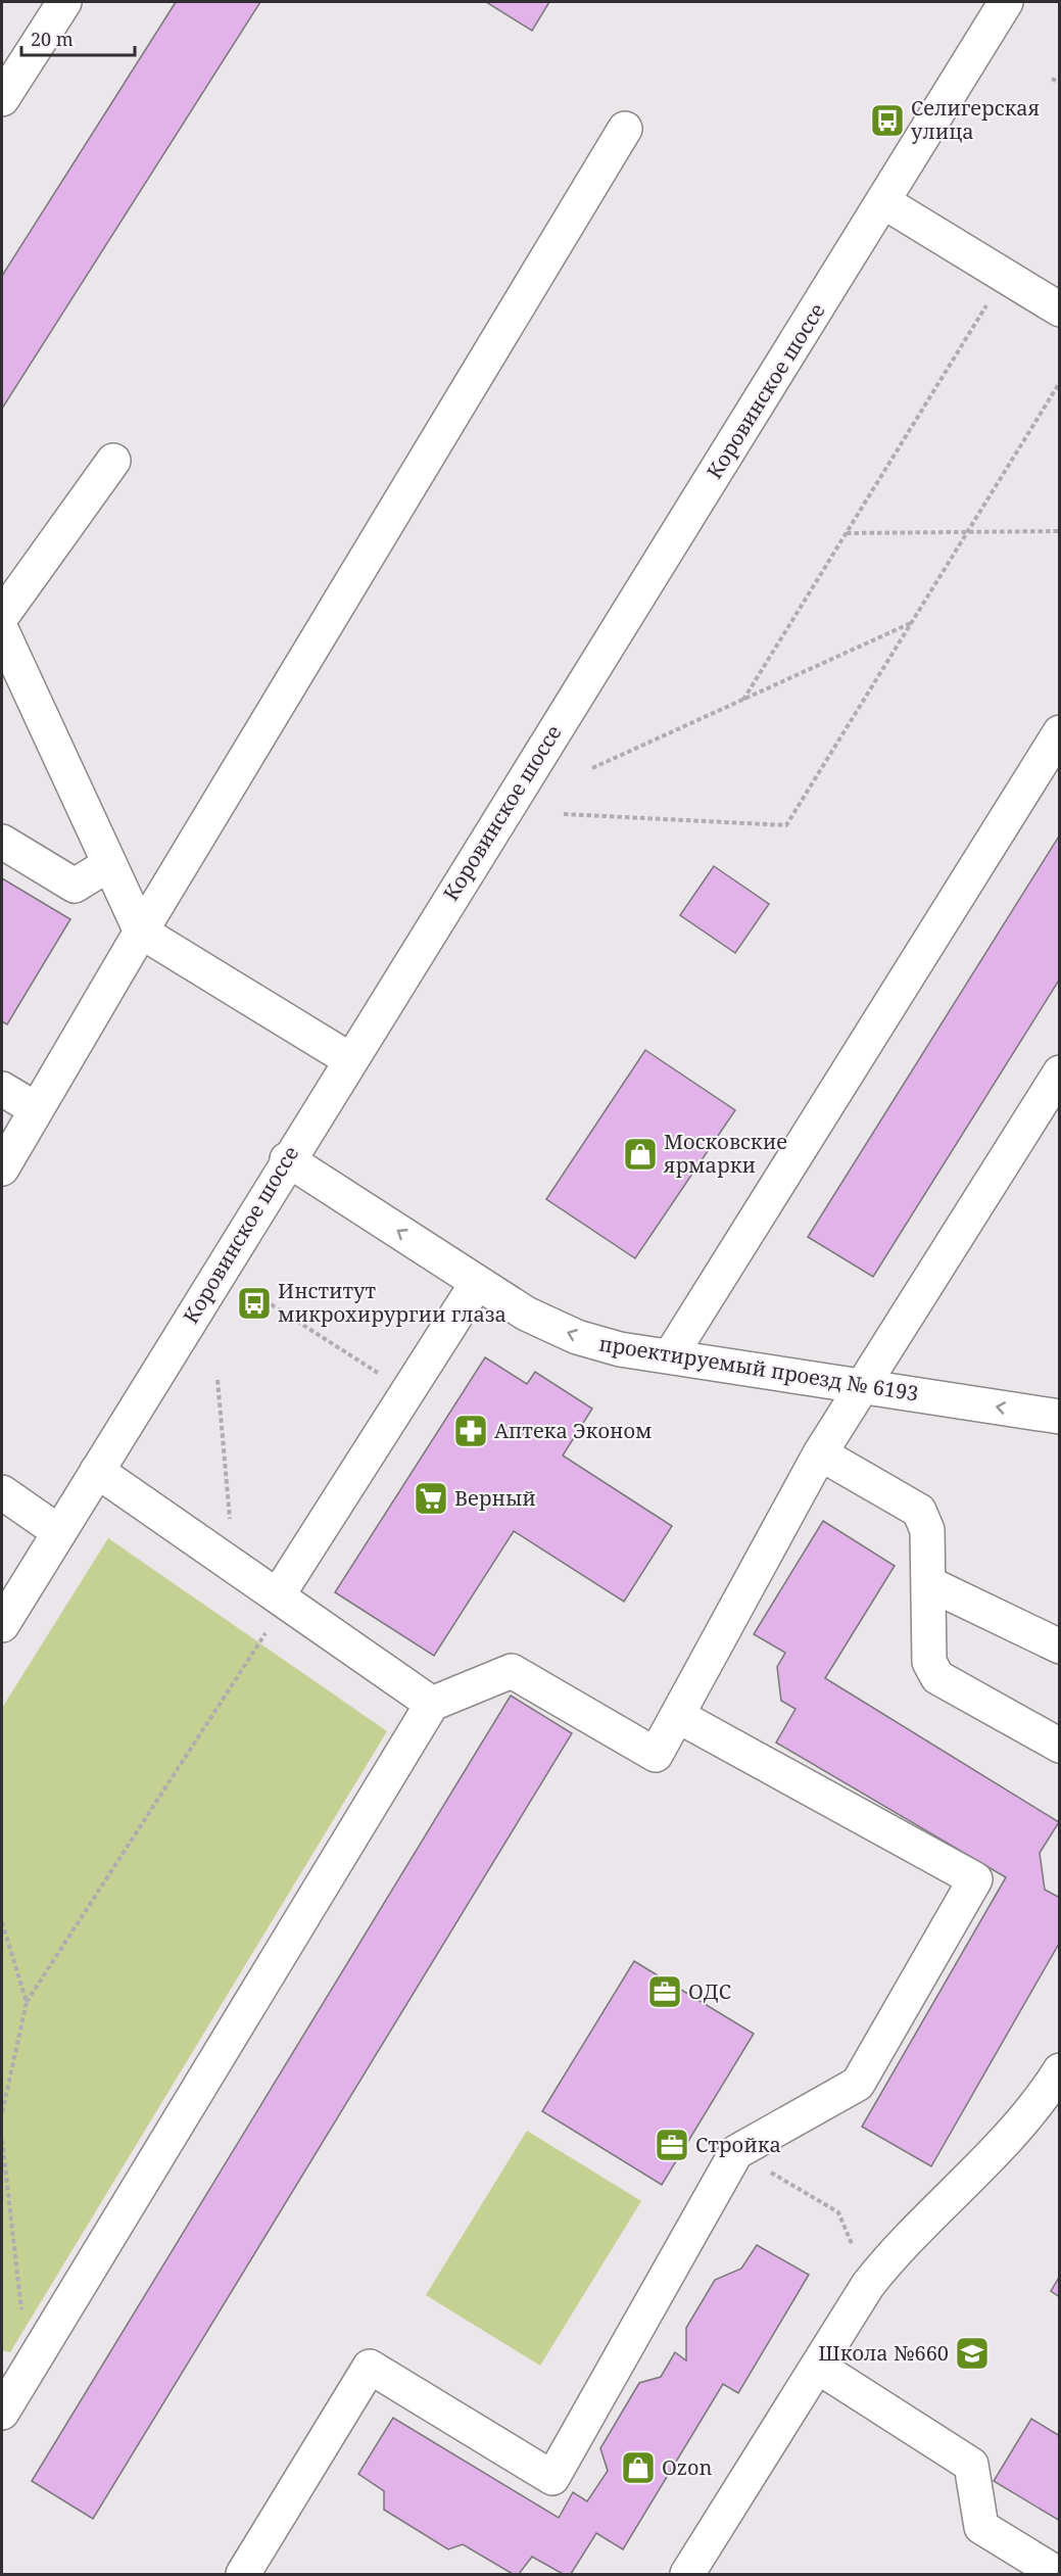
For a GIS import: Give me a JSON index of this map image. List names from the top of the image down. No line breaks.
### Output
{"streets":{"main road":["Коровинское шоссе","проектируемый проезд № 6193"]},"crossings":[["Коровинское шоссе","проектируемый проезд № 6193"]],"one_way":["проектируемый проезд № 6193"],"places":{"bus stop":["Селигерская улица","Институт микрохирургии глаза"],"shop":["Московские ярмарки","Ozon"],"pharmacy":["Аптека Эконом"],"supermarket":["Верный"],"office":["ОДС","Стройка"],"school or university":["Школа №660"]},"scale_bar":"20 m"}
